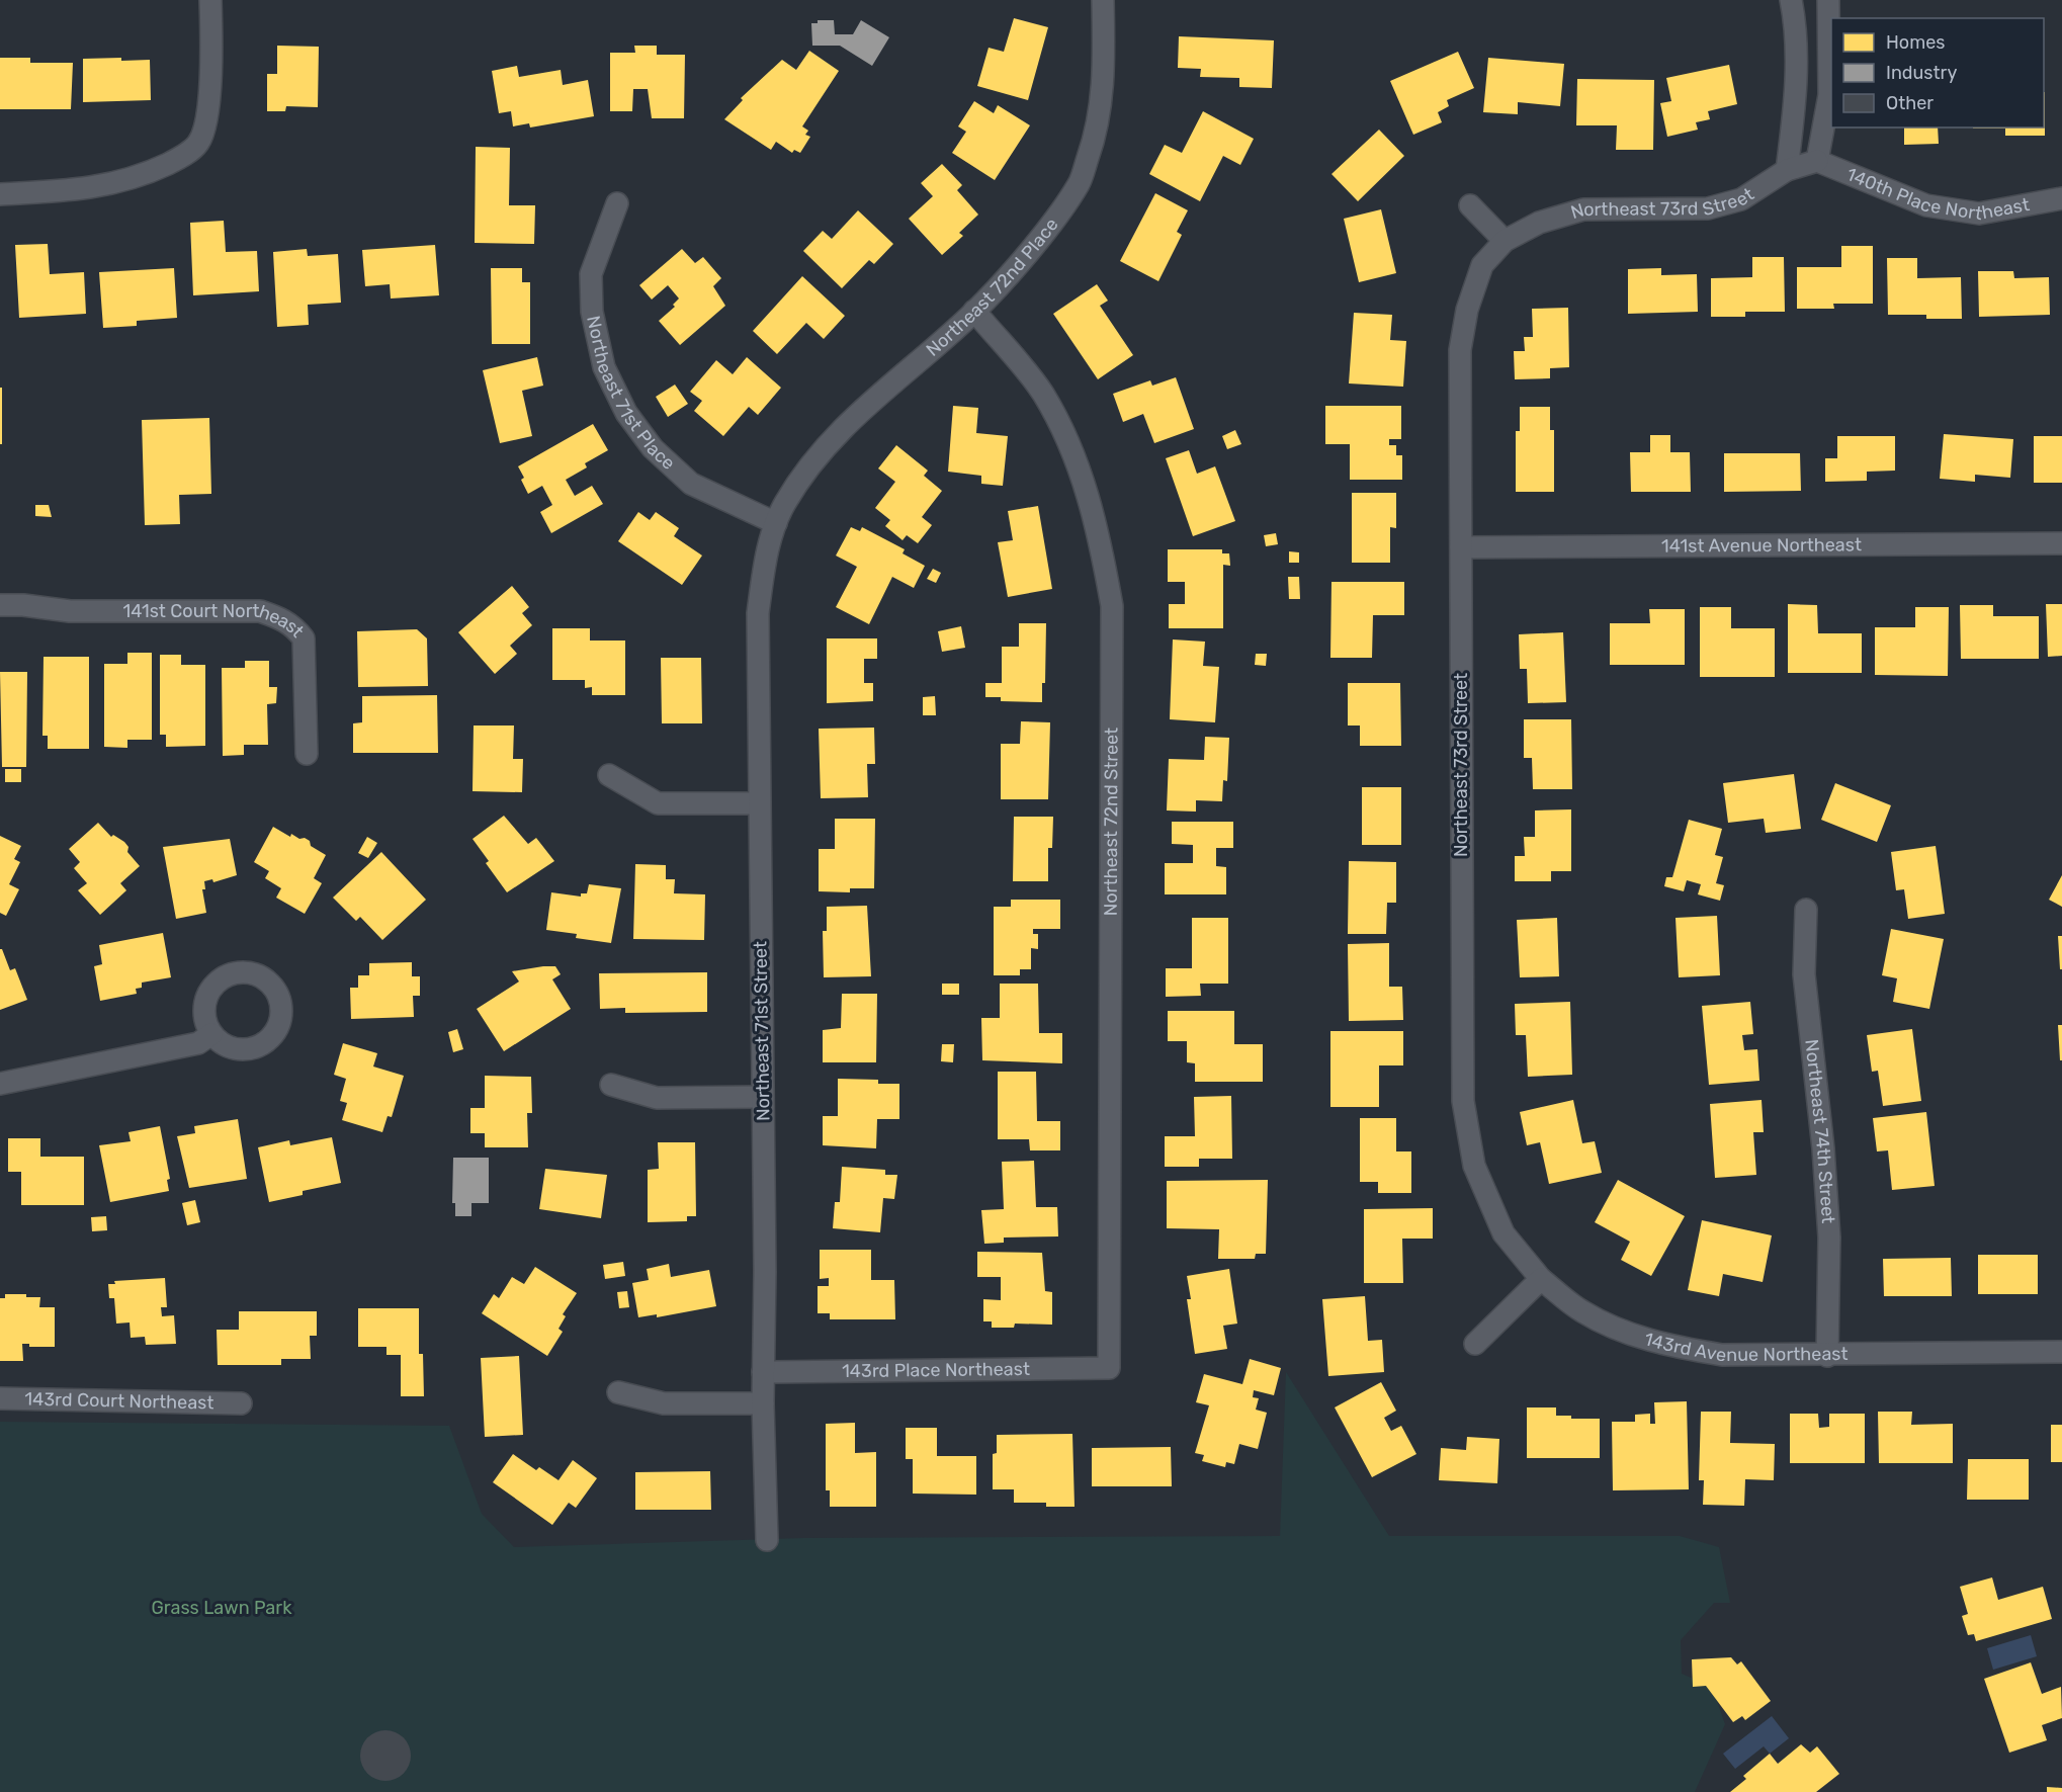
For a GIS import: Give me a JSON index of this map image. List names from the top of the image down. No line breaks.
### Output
{"streets":{"street":["140th Place Northeast","Northeast 73rd Street","Northeast 72nd Place","Northeast 71st Place","141st Avenue Northeast","141st Court Northeast","Northeast 72nd Street","Northeast 71st Street","Northeast 74th Street","143rd Avenue Northeast","143rd Place Northeast","143rd Court Northeast"]},"crossings":[["140th Place Northeast","Northeast 73rd Street"],["Northeast 73rd Street","141st Avenue Northeast"],["Northeast 73rd Street","143rd Avenue Northeast"],["Northeast 72nd Place","Northeast 71st Place"],["Northeast 72nd Place","Northeast 72nd Street"],["Northeast 72nd Place","Northeast 71st Street"],["Northeast 71st Place","Northeast 71st Street"],["Northeast 72nd Street","143rd Place Northeast"],["Northeast 71st Street","143rd Place Northeast"],["Northeast 74th Street","143rd Avenue Northeast"]],"parks":["Grass Lawn Park"],"legend":["Homes","Industry","Other"]}
